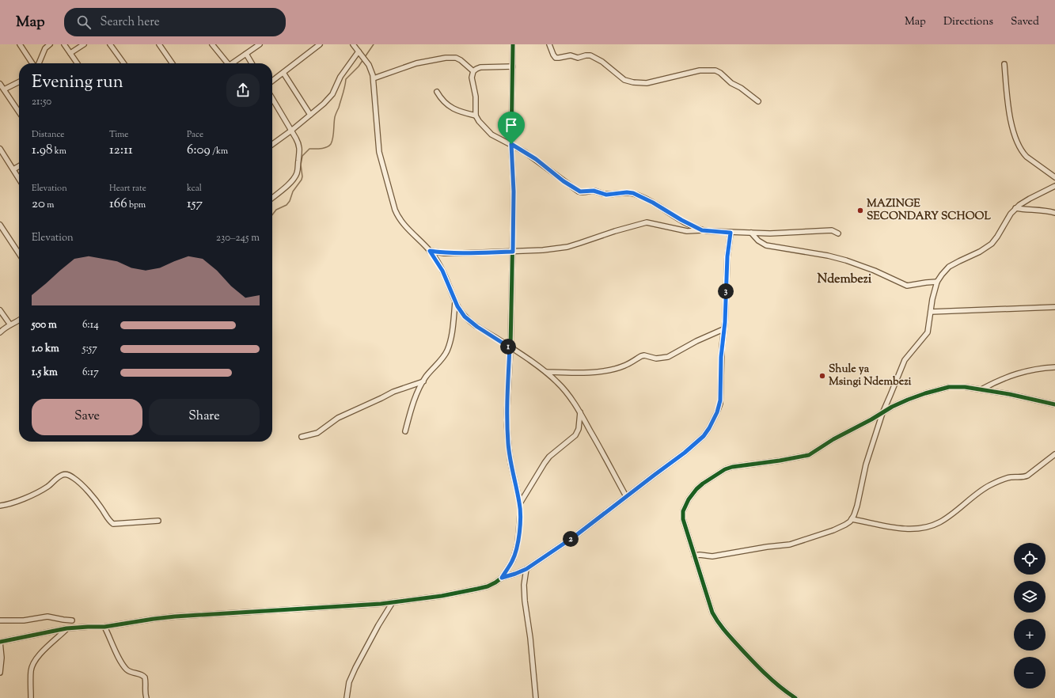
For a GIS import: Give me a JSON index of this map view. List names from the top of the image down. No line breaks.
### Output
{"districts":["Ndembezi"],"places":["MAZINGE SECONDARY SCHOOL","Shule ya Msingi Ndembezi"],"page":{"header":"Map","search":"Search here","nav":["Map","Directions","Saved"],"heading":["Evening run","21:50"],"stats":[["Distance","1.98 km"],["Time","12:11"],["Pace","6:09 /km"],["Elevation","20 m"],["Heart rate","166 bpm"],["kcal","157"]],"chart":["Elevation","230–245 m"],"pins":["3","1","2"],"list":[{"name":"500 m","note":"6:14"},{"name":"1.0 km","note":"5:57"},{"name":"1.5 km","note":"6:17"}],"buttons":["Save","Share"],"map_buttons":["+","−"]}}
